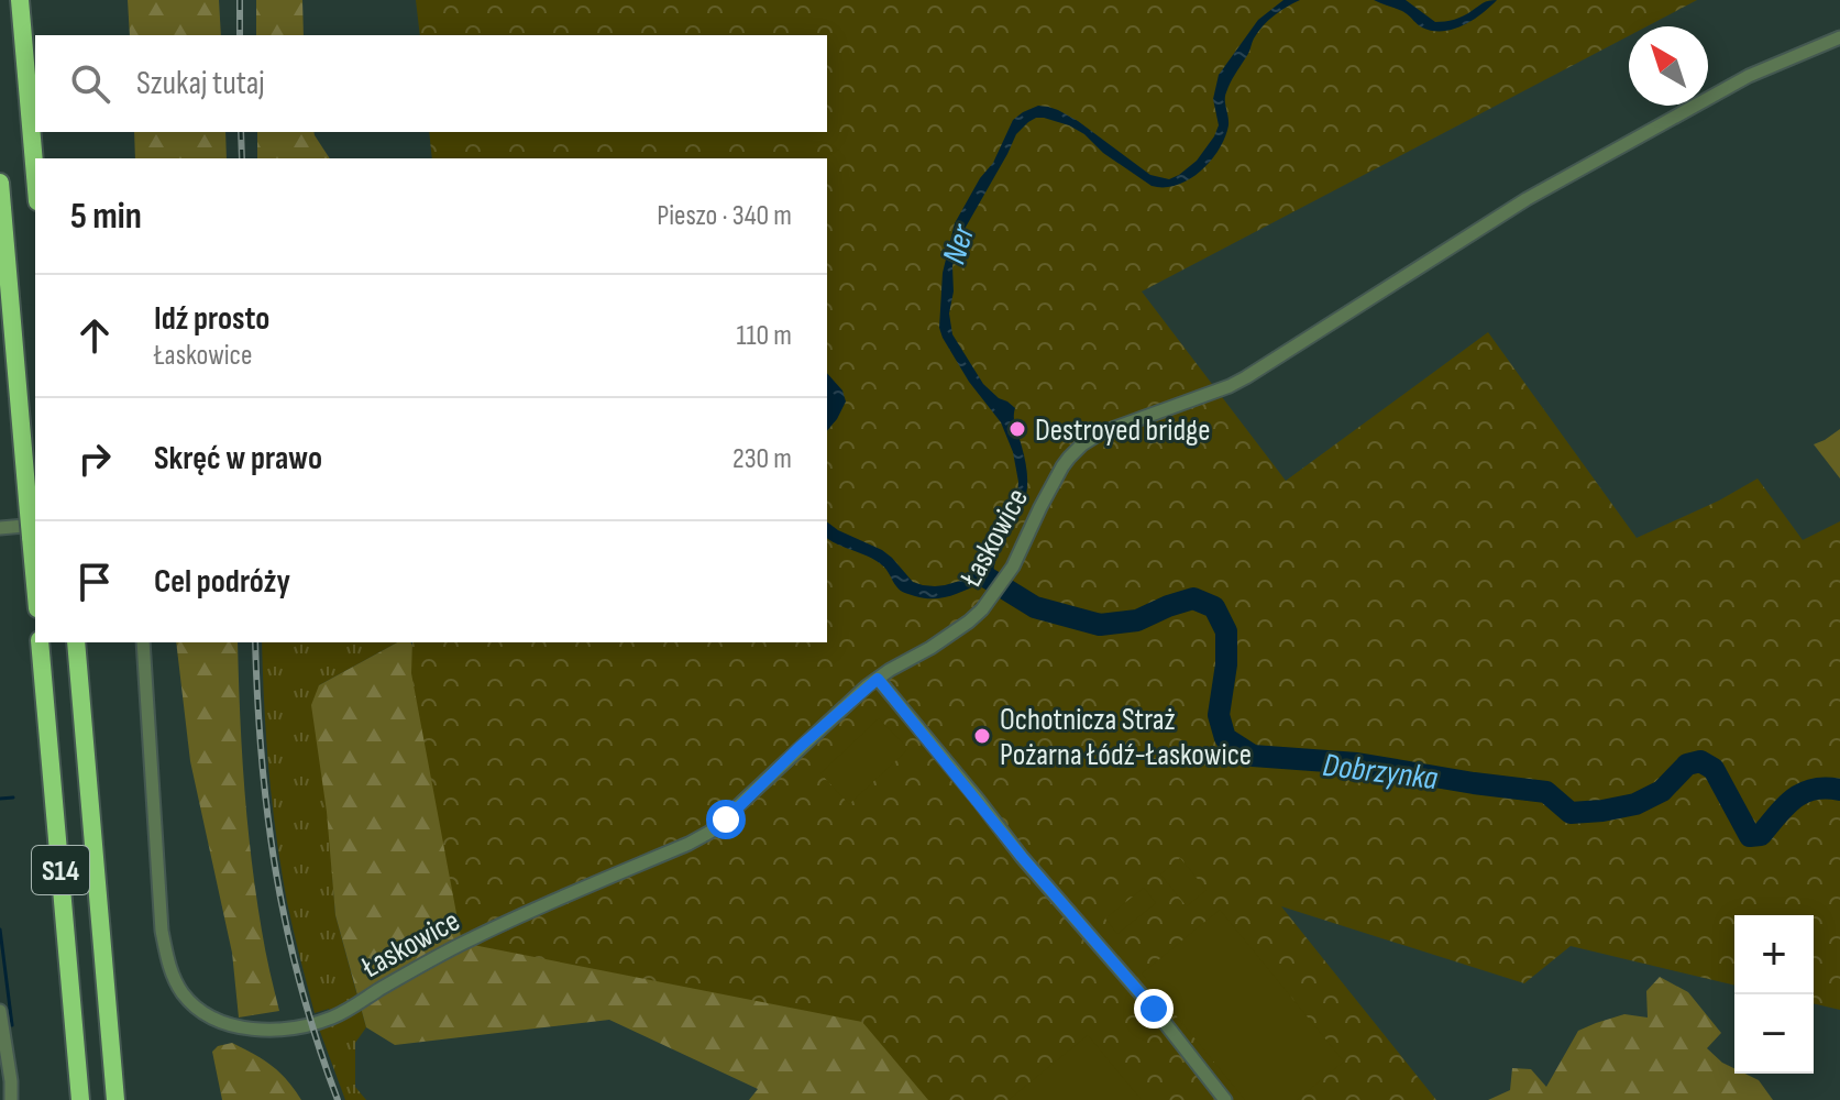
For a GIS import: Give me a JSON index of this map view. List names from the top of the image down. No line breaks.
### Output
{"streets":{"highway":["S14"],"street":["Łaskowice"]},"water":["Ner","Dobrzynka"],"places":["Destroyed bridge","Ochotnicza Straż Pożarna Łódź-Łaskowice"],"north":"top left","page":{"search":"Szukaj tutaj","heading":["5 min","Pieszo · 340 m"],"list":[["Idź prosto","Łaskowice","110 m"],["Skręć w prawo","230 m"],"Cel podróży"],"map_buttons":["+","−"]}}
